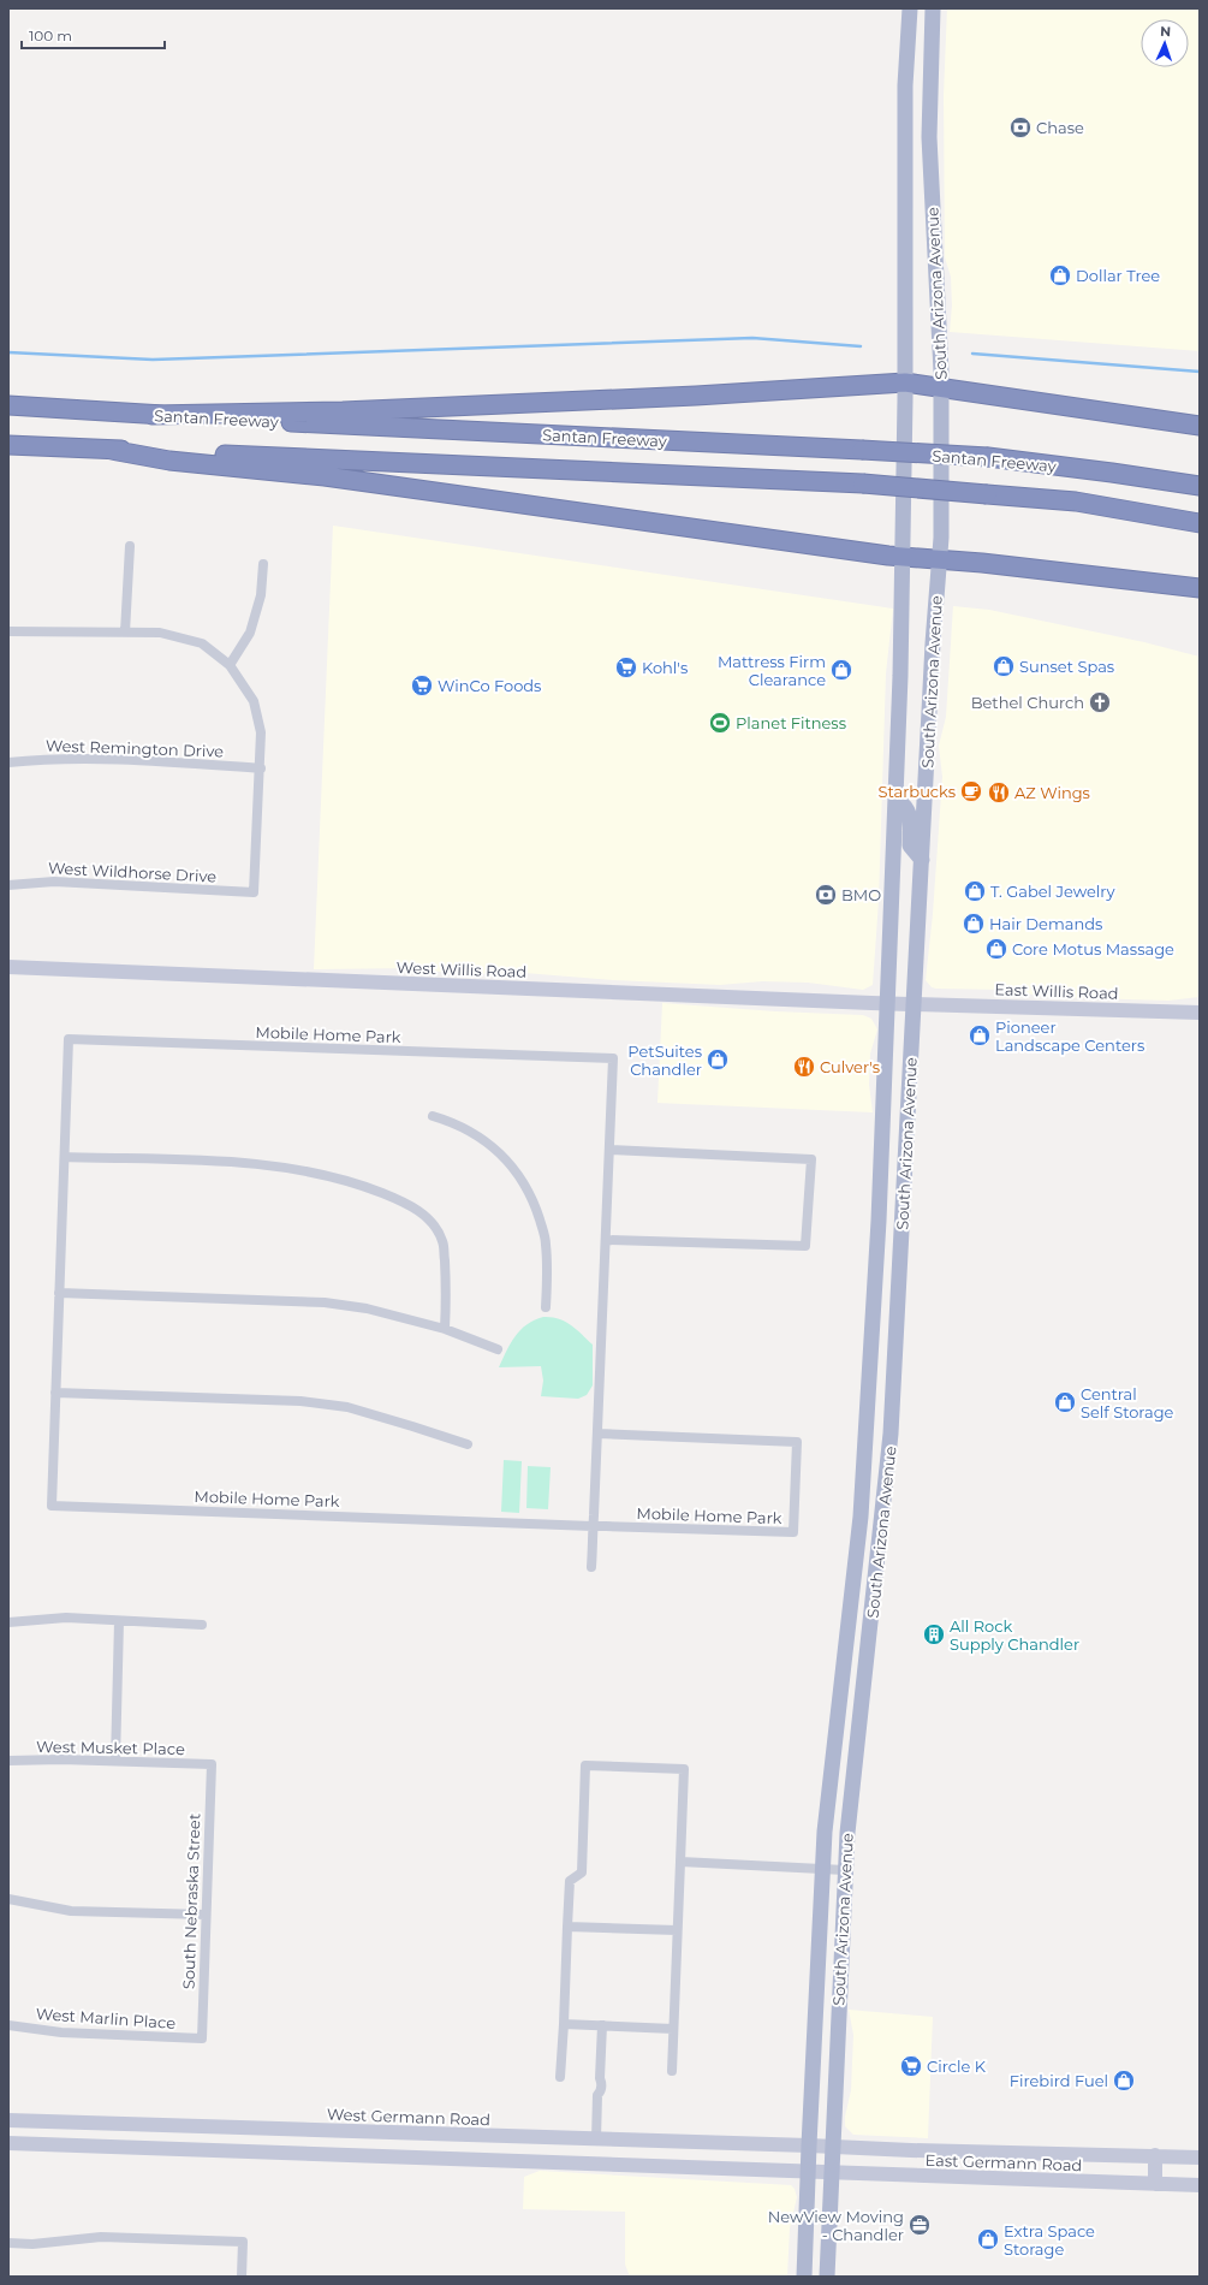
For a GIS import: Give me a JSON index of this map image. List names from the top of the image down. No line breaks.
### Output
{"streets":{"highway":["Santan Freeway"],"main road":["South Arizona Avenue","West Willis Road","East Willis Road","West Germann Road","East Germann Road"],"street":["West Remington Drive","West Wildhorse Drive","Mobile Home Park","West Musket Place","South Nebraska Street","West Marlin Place"]},"crossings":[["South Arizona Avenue","West Willis Road"],["South Arizona Avenue","East Willis Road"],["South Arizona Avenue","West Germann Road"],["South Arizona Avenue","East Germann Road"],["West Remington Drive","West Wildhorse Drive"],["West Willis Road","East Willis Road"],["West Musket Place","South Nebraska Street"],["South Nebraska Street","West Marlin Place"],["West Germann Road","East Germann Road"]],"places":{"bank":["Chase","BMO"],"shop":["Dollar Tree","Sunset Spas","Mattress Firm Clearance","T. Gabel Jewelry","Hair Demands","Core Motus Massage","Pioneer Landscape Centers","PetSuites Chandler","Central Self Storage","Firebird Fuel","Extra Space Storage"],"supermarket":["Kohl's","WinCo Foods","Circle K"],"church":["Bethel Church"],"sports":["Planet Fitness"],"cafe":["Starbucks"],"restaurant":["AZ Wings","Culver's"],"building":["All Rock Supply Chandler"],"office":["NewView Moving - Chandler"]},"scale_bar":"100 m","north":"top"}
